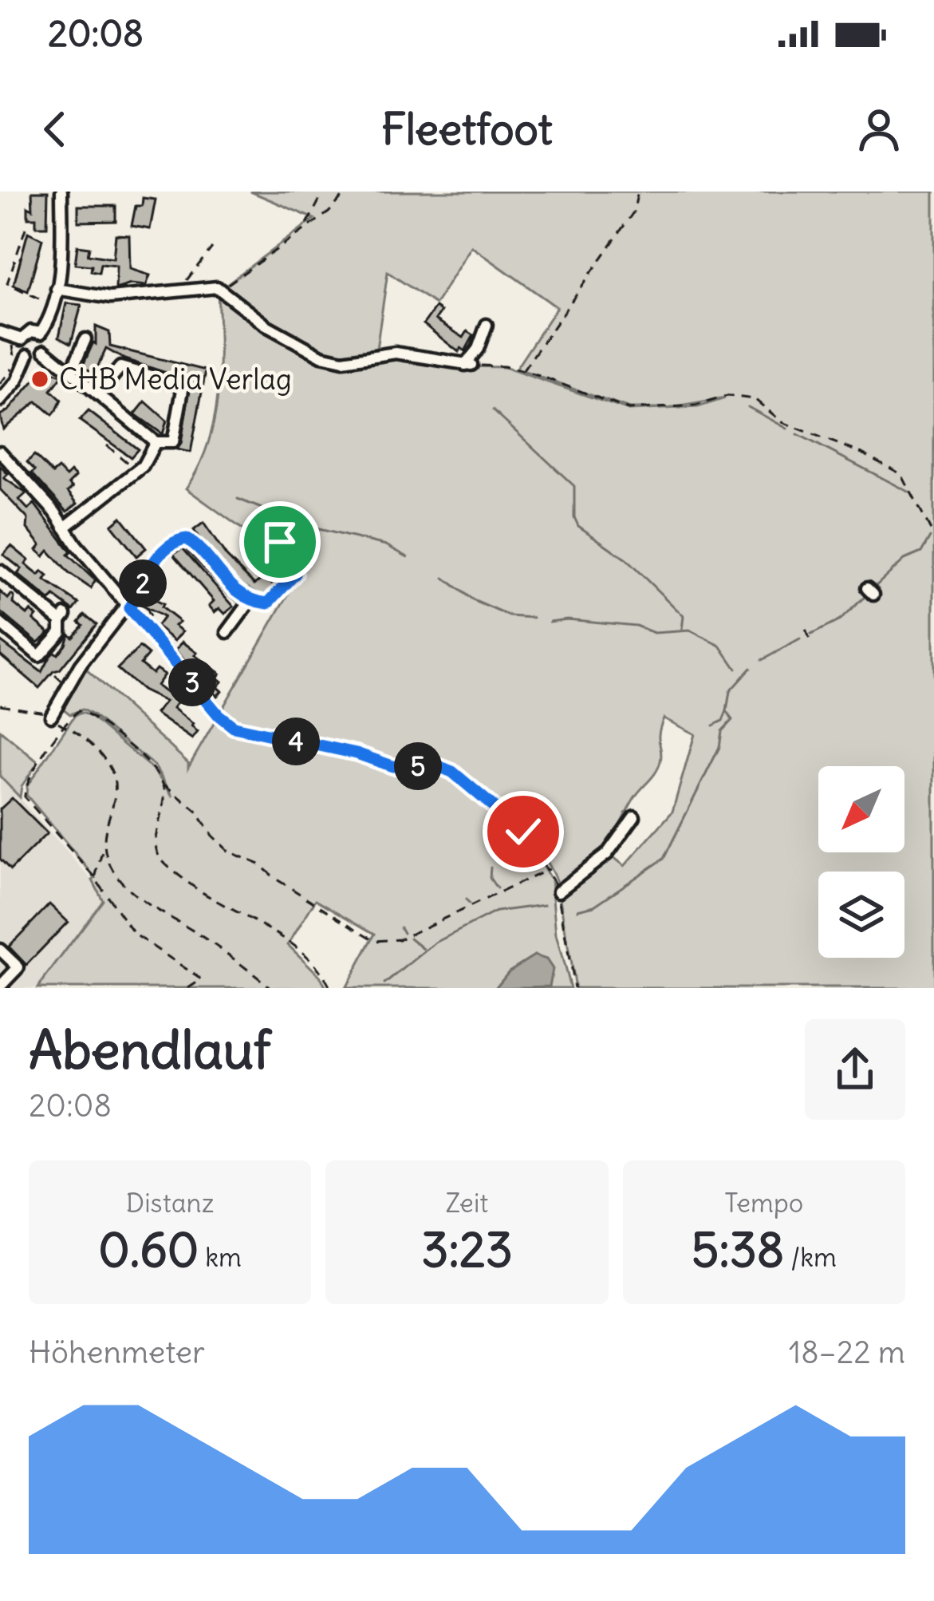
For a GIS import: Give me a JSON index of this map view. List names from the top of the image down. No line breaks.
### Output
{"places":["CHB Media Verlag"],"north":"bottom left","page":{"status":"20:08","header":"Fleetfoot","pins":["2","3","4","5"],"heading":["Abendlauf","20:08"],"stats":[["Distanz","0.60 km"],["Zeit","3:23"],["Tempo","5:38 /km"]],"chart":["Höhenmeter","18–22 m"]}}
